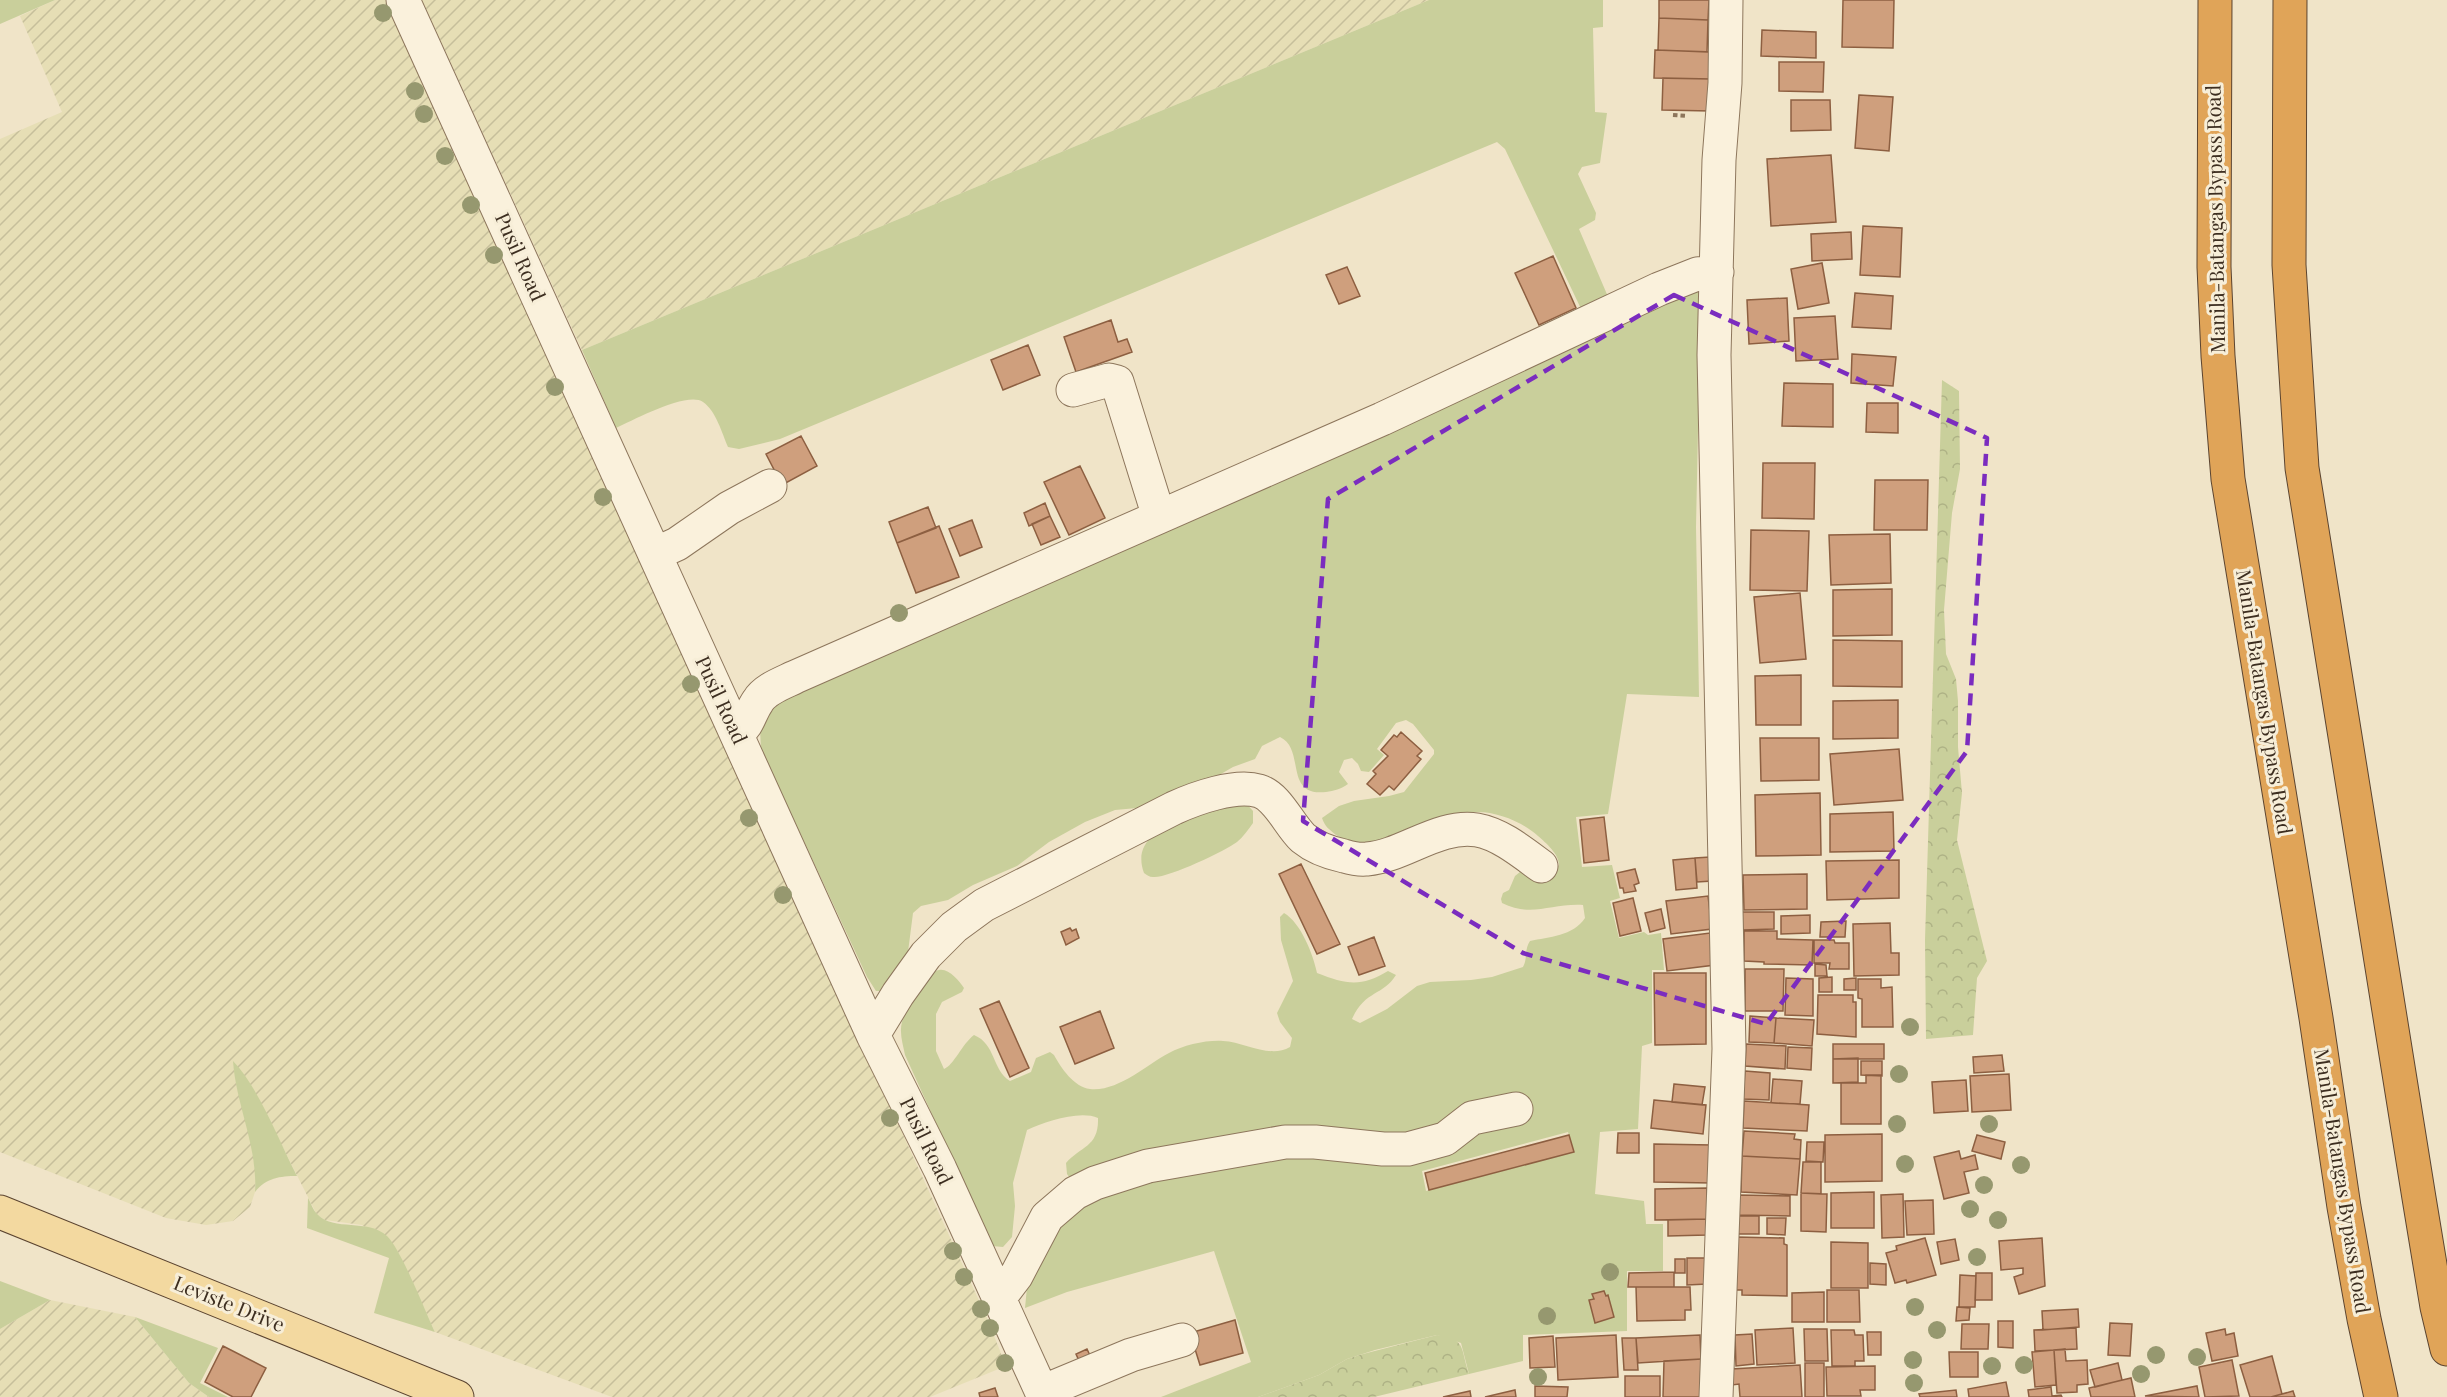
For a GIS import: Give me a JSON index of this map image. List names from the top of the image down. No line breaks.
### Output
{"streets":{"highway":["Manila-Batangas Bypass Road"],"main road":["Leviste Drive"],"street":["Pusil Road"]}}
